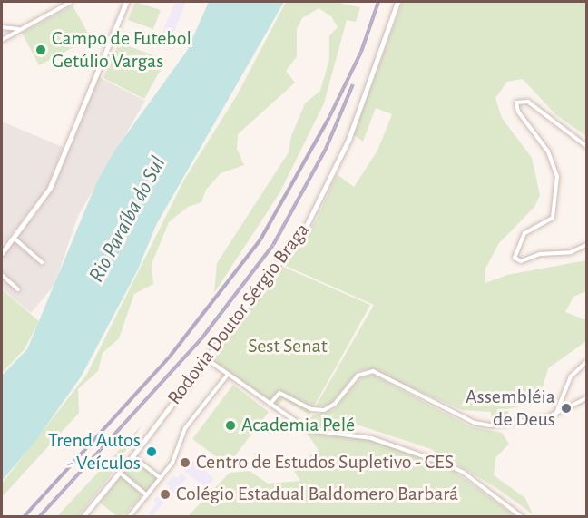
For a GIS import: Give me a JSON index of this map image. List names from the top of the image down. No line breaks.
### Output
{"streets":{"main road":["Rodovia Doutor Sérgio Braga"]},"water":["Rio Paraíba do Sul"],"parks":["Sest Senat"],"places":["Campo de Futebol Getúlio Vargas","Assembléia de Deus","Academia Pelé","Trend Autos - Veículos","Centro de Estudos Supletivo - CES","Colégio Estadual Baldomero Barbará"]}
